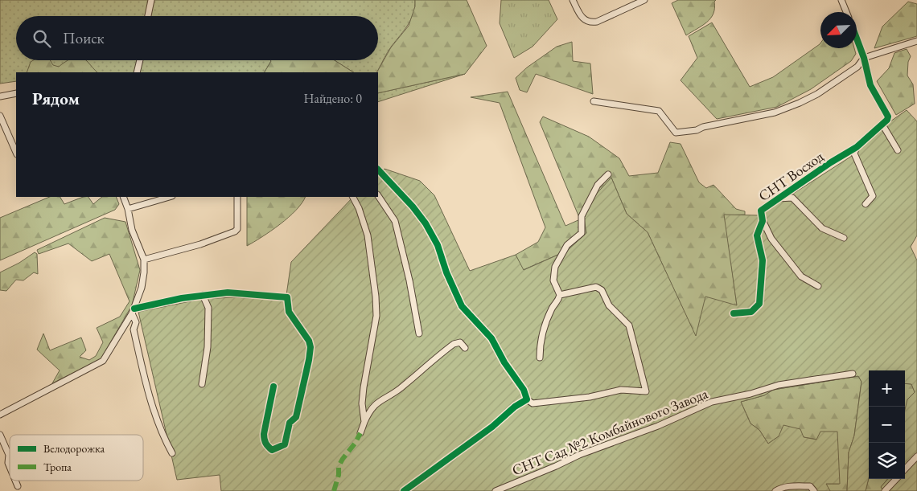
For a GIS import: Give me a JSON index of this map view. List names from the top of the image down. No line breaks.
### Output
{"streets":{"street":["СНТ Восход","СНТ Сад №2 Комбайнового Завода"]},"legend":["Велодорожка","Тропа"],"north":"bottom left","page":{"search":"Поиск","heading":["Рядом","Найдено: 0"],"map_buttons":["+","−"]}}
